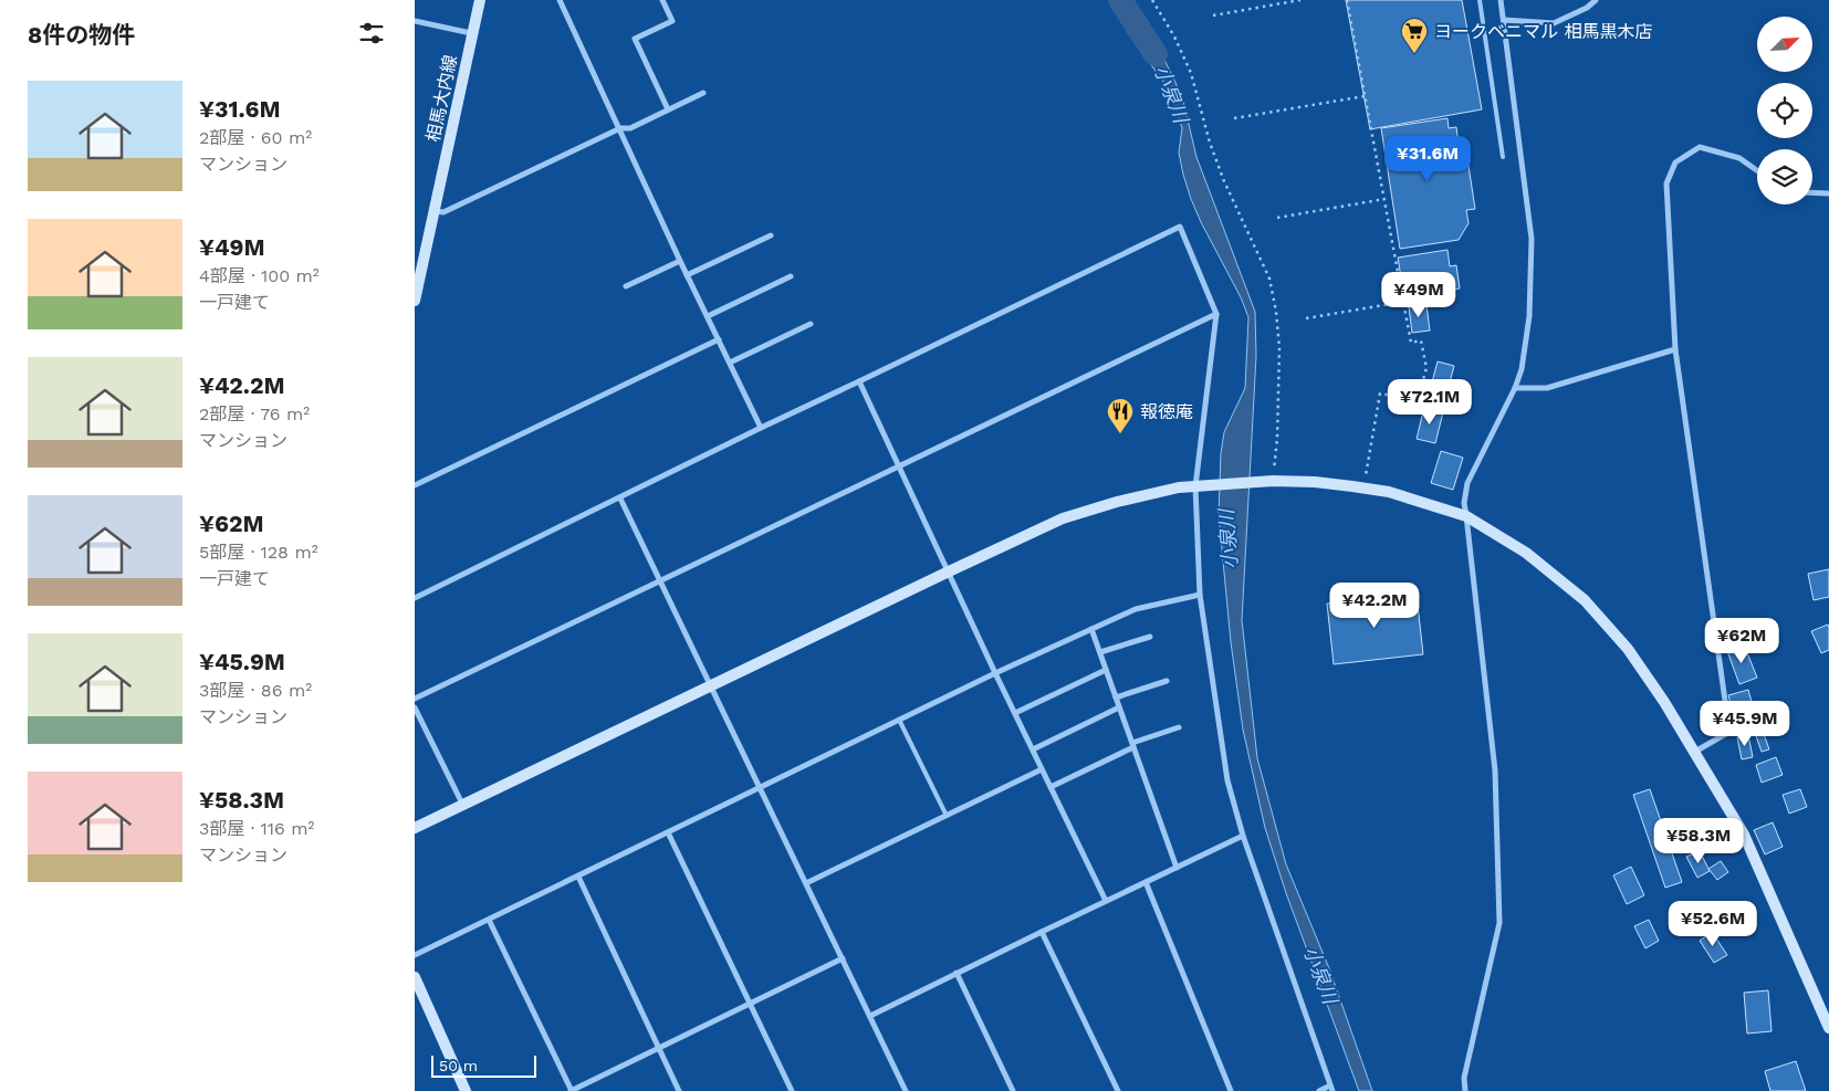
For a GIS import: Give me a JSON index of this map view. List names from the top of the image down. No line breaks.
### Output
{"streets":{"street":["相馬大内線"]},"water":["小泉川"],"places":{"supermarket":["ヨークベニマル 相馬黒木店"],"restaurant":["報徳庵"]},"scale_bar":"50 m","north":"top right","page":{"heading":"8件の物件","list":[{"name":"¥31.6M","note":"2部屋 · 60 m² · マンション"},{"name":"¥49M","note":"4部屋 · 100 m² · 一戸建て"},{"name":"¥42.2M","note":"2部屋 · 76 m² · マンション"},{"name":"¥62M","note":"5部屋 · 128 m² · 一戸建て"},{"name":"¥45.9M","note":"3部屋 · 86 m² · マンション"},{"name":"¥58.3M","note":"3部屋 · 116 m² · マンション"}],"price":["¥31.6M","¥49M","¥72.1M","¥42.2M","¥62M","¥45.9M","¥58.3M","¥52.6M"],"scale":"50 m"}}
